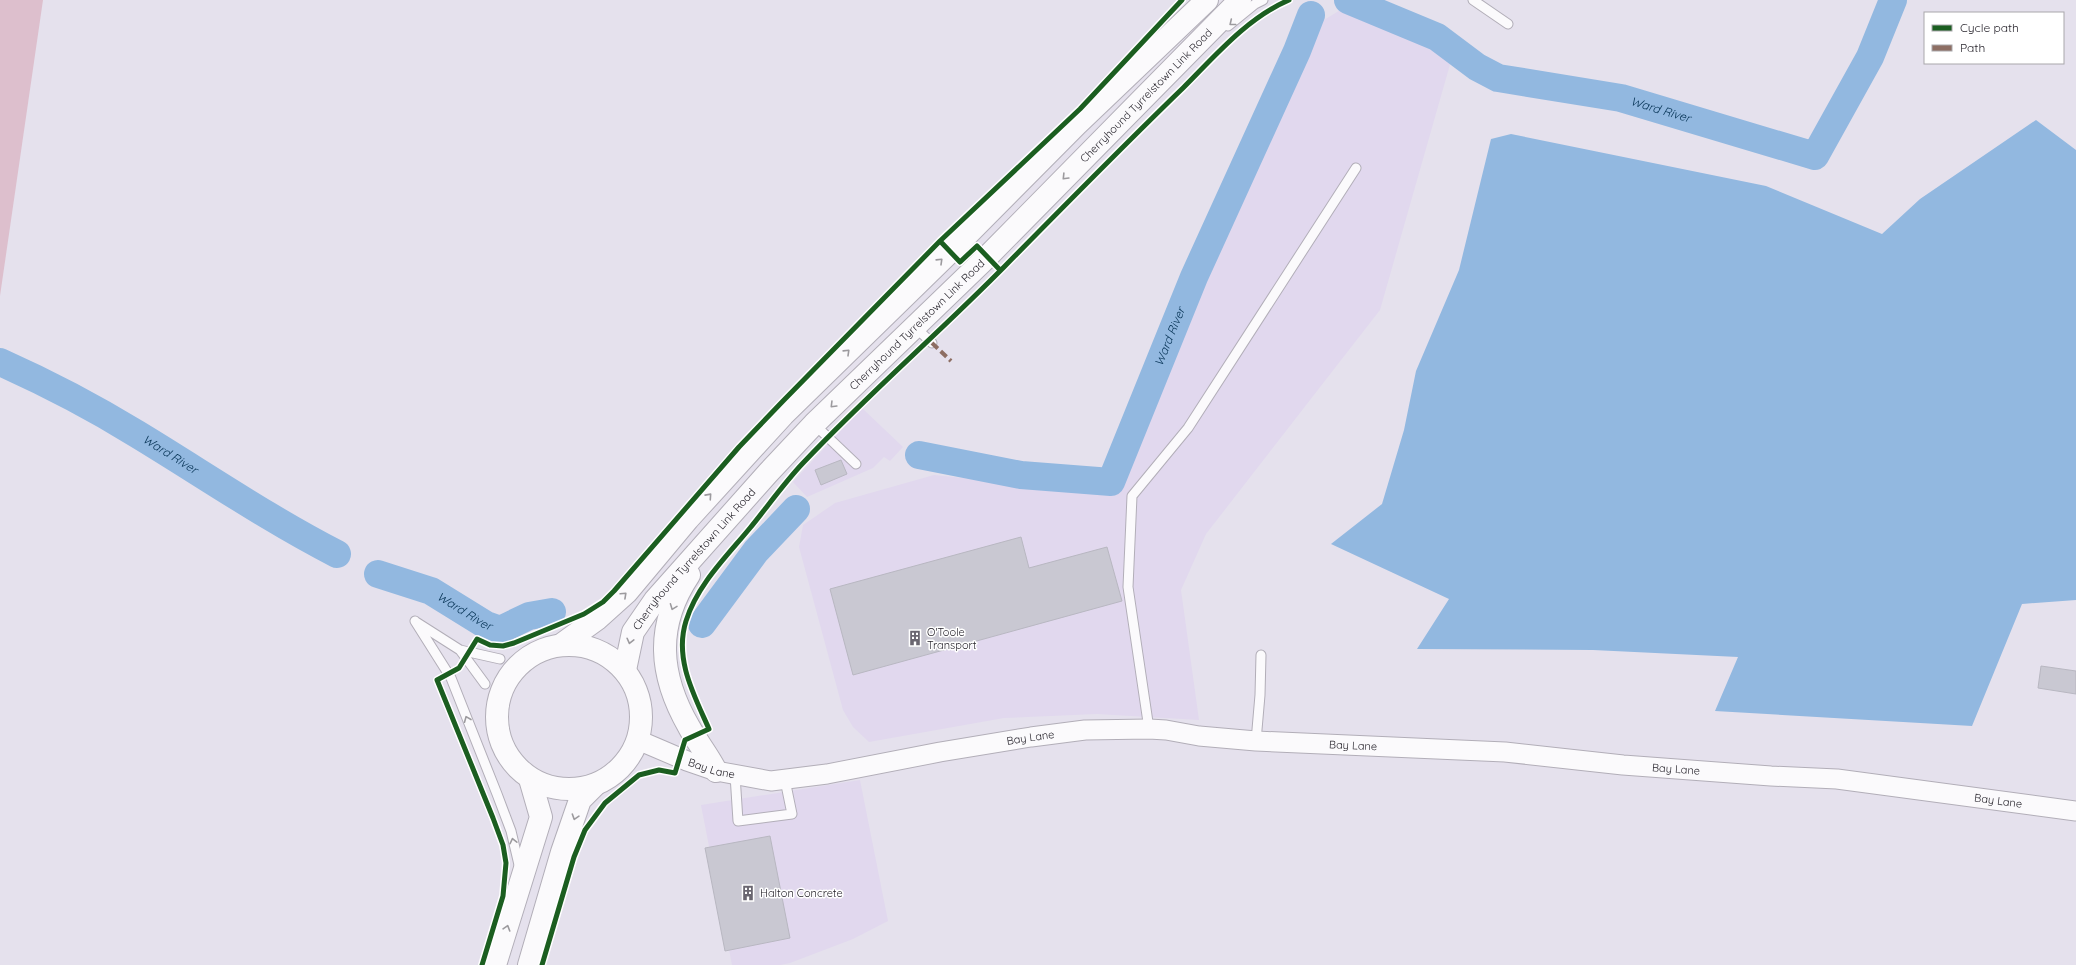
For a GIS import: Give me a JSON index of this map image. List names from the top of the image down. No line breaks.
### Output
{"streets":{"street":["Cherryhound Tyrrelstown Link Road","Bay Lane"]},"water":["Ward River"],"places":{"building":["O'Toole Transport","Halton Concrete"]},"legend":["Cycle path","Path"]}
